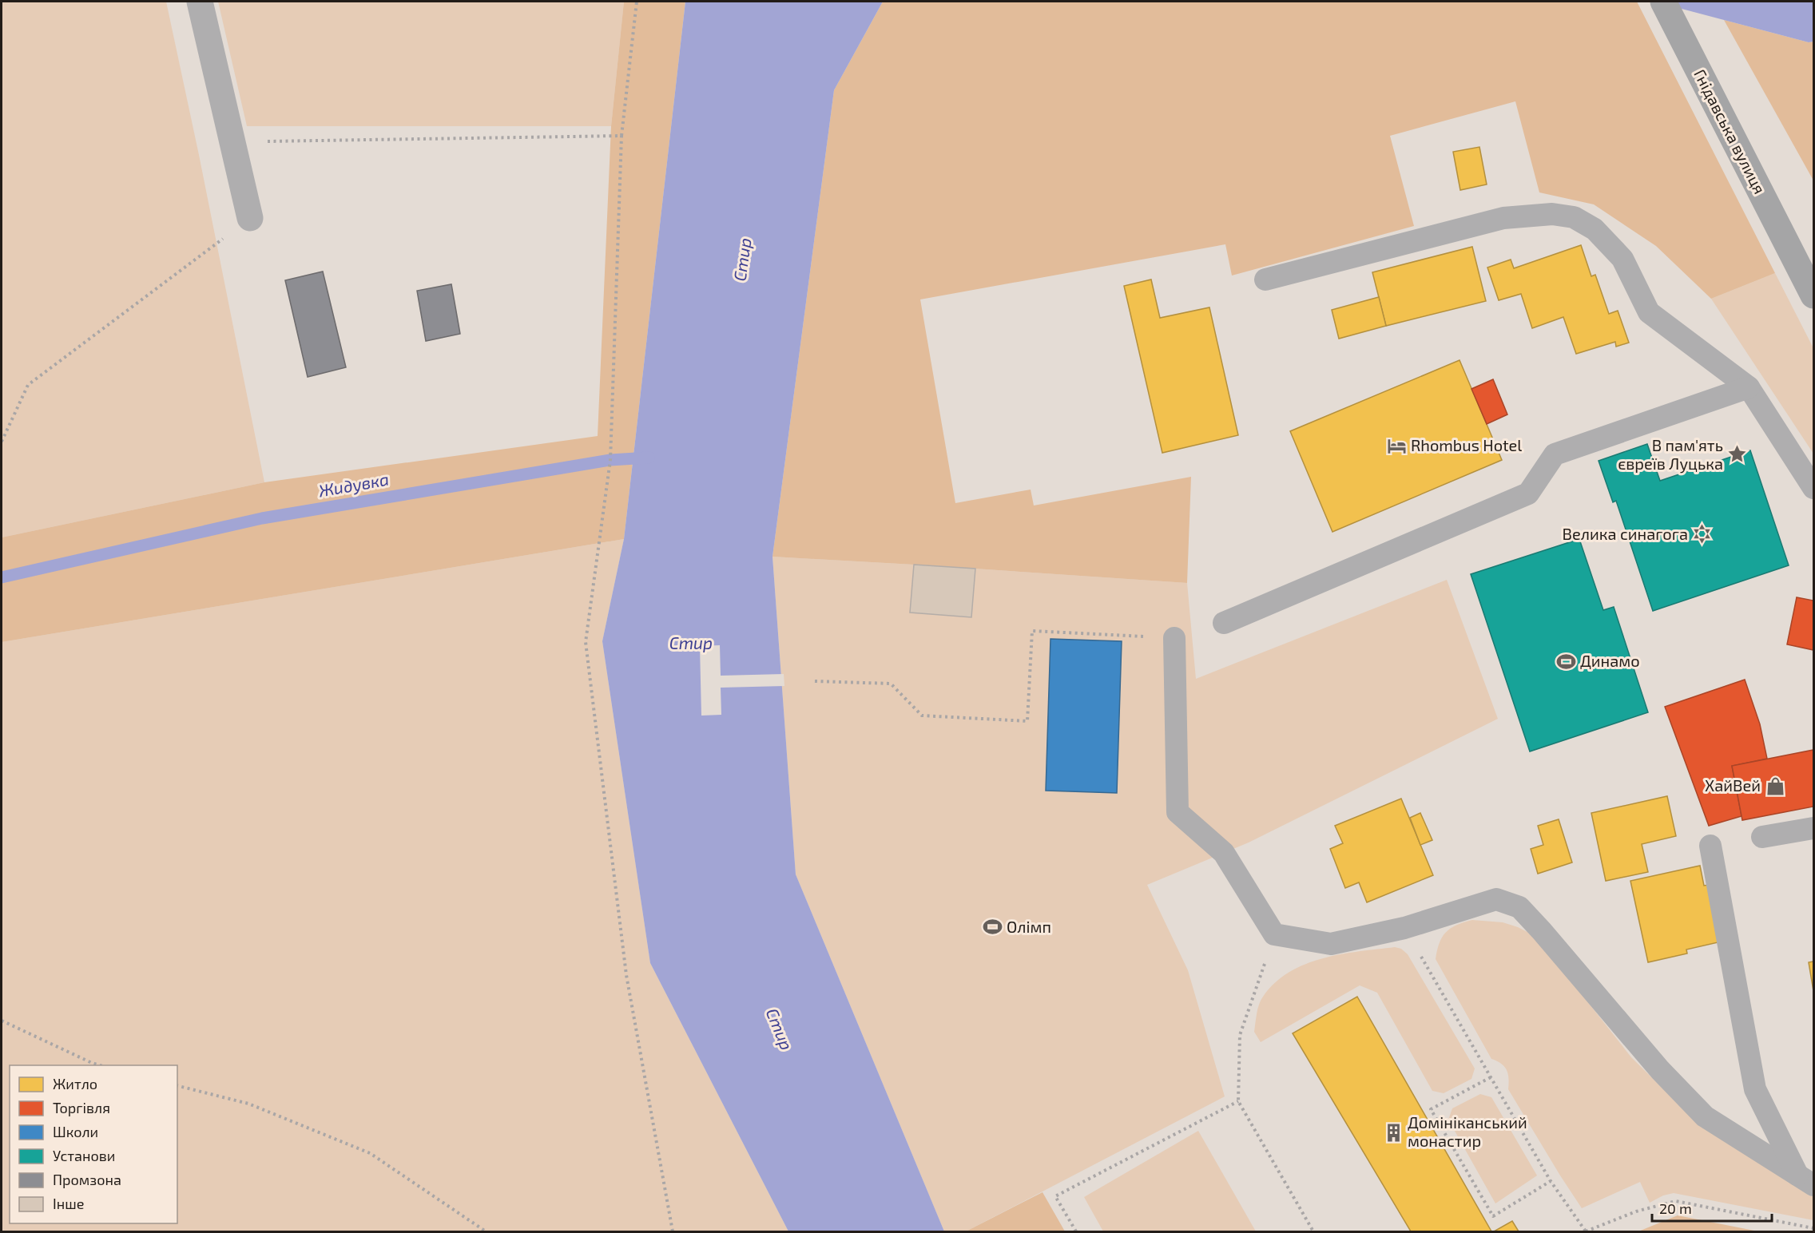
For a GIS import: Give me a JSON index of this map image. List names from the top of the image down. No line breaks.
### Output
{"streets":{"main road":["Гнідавська вулиця"]},"water":["Стир","Жидувка"],"places":{"hotel":["Rhombus Hotel"],"place":["В пам'ять євреїв Луцька"],"synagogue":["Велика синагога"],"sports":["Динамо","Олімп"],"shop":["ХайВей"],"building":["Домініканський монастир"]},"legend":["Житло","Торгівля","Школи","Установи","Промзона","Інше"],"scale_bar":"20 m"}
